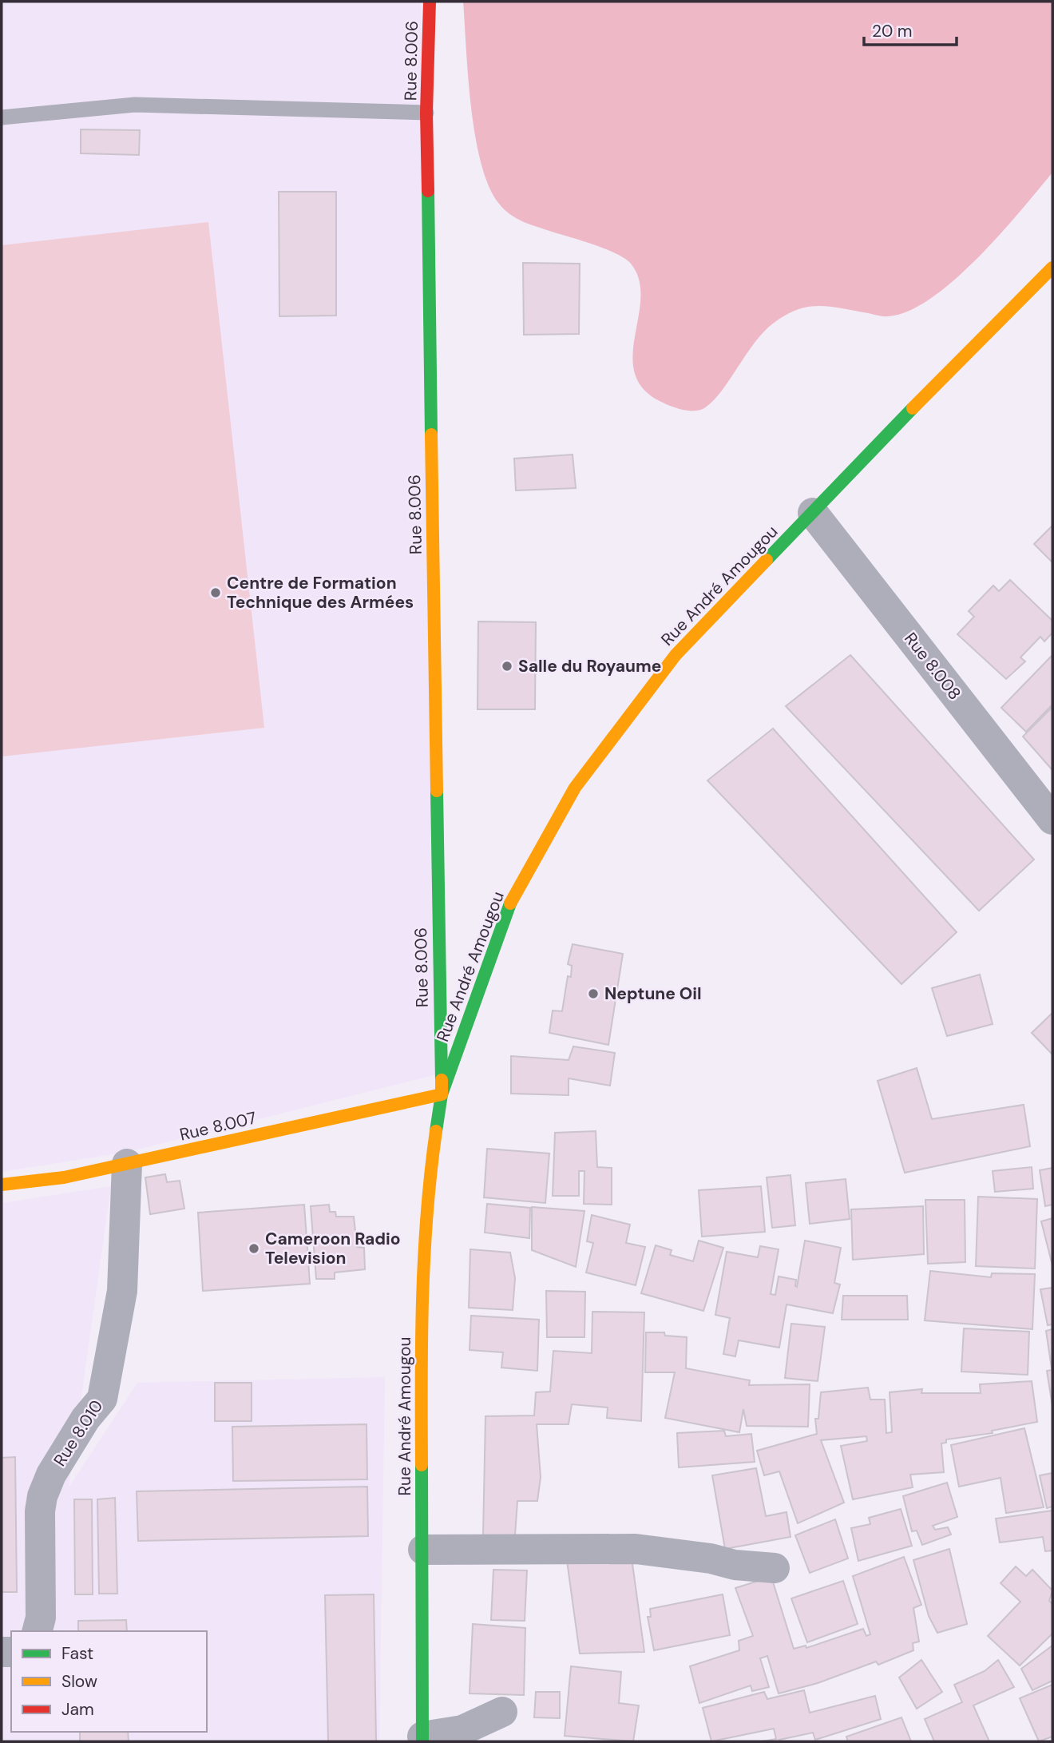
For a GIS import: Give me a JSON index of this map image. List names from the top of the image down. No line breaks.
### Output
{"streets":{"main road":["Rue 8.006","Rue André Amougou","Rue 8.007"],"street":["Rue 8.008","Rue 8.010"]},"crossings":[["Rue 8.006","Rue André Amougou"],["Rue 8.006","Rue 8.007"],["Rue André Amougou","Rue 8.008"],["Rue André Amougou","Rue 8.007"],["Rue 8.007","Rue 8.010"]],"places":["Centre de Formation Technique des Armées","Salle du Royaume","Neptune Oil","Cameroon Radio Television"],"legend":["Fast","Slow","Jam"],"scale_bar":"20 m"}
